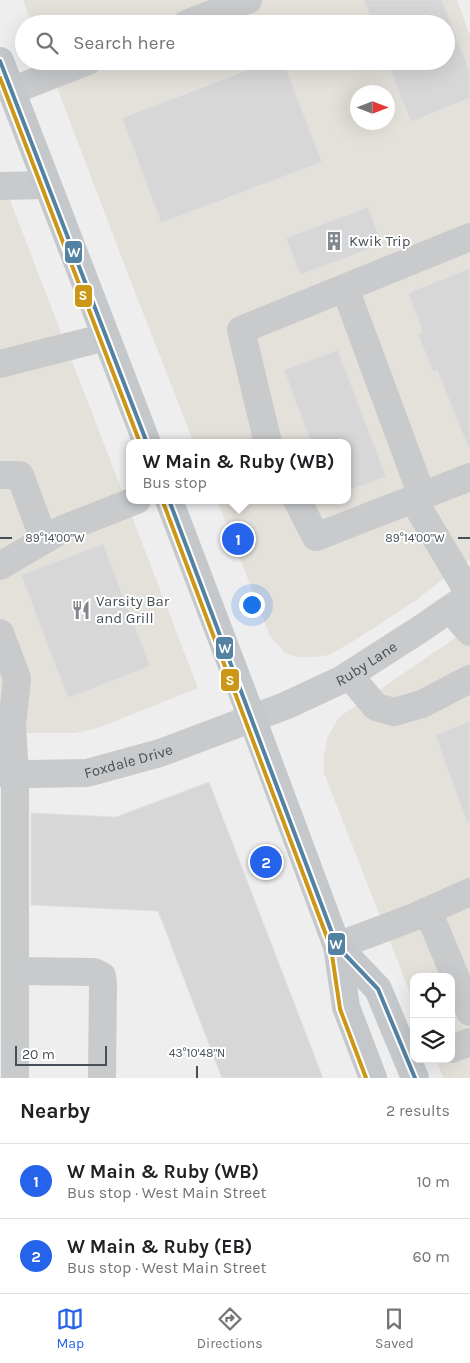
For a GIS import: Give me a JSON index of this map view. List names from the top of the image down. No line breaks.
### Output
{"streets":{"street":["Ruby Lane","Foxdale Drive"]},"crossings":[["Ruby Lane","Foxdale Drive"]],"places":{"building":["Kwik Trip"],"restaurant":["Varsity Bar and Grill"]},"lines":["transit line W","transit line S"],"scale_bar":"20 m","north":"right","page":{"search":"Search here","popup":["W Main & Ruby (WB)","Bus stop"],"pins":["1","2"],"scale":"20 m","heading":["Nearby","2 results"],"list":[{"mark":"1","name":"W Main & Ruby (WB)","note":"Bus stop · West Main Street","value":"10 m"},{"mark":"2","name":"W Main & Ruby (EB)","note":"Bus stop · West Main Street","value":"60 m"}],"nav":["Map","Directions","Saved"]},"coordinates":["89°14'00\"W","43°10'48\"N"]}
